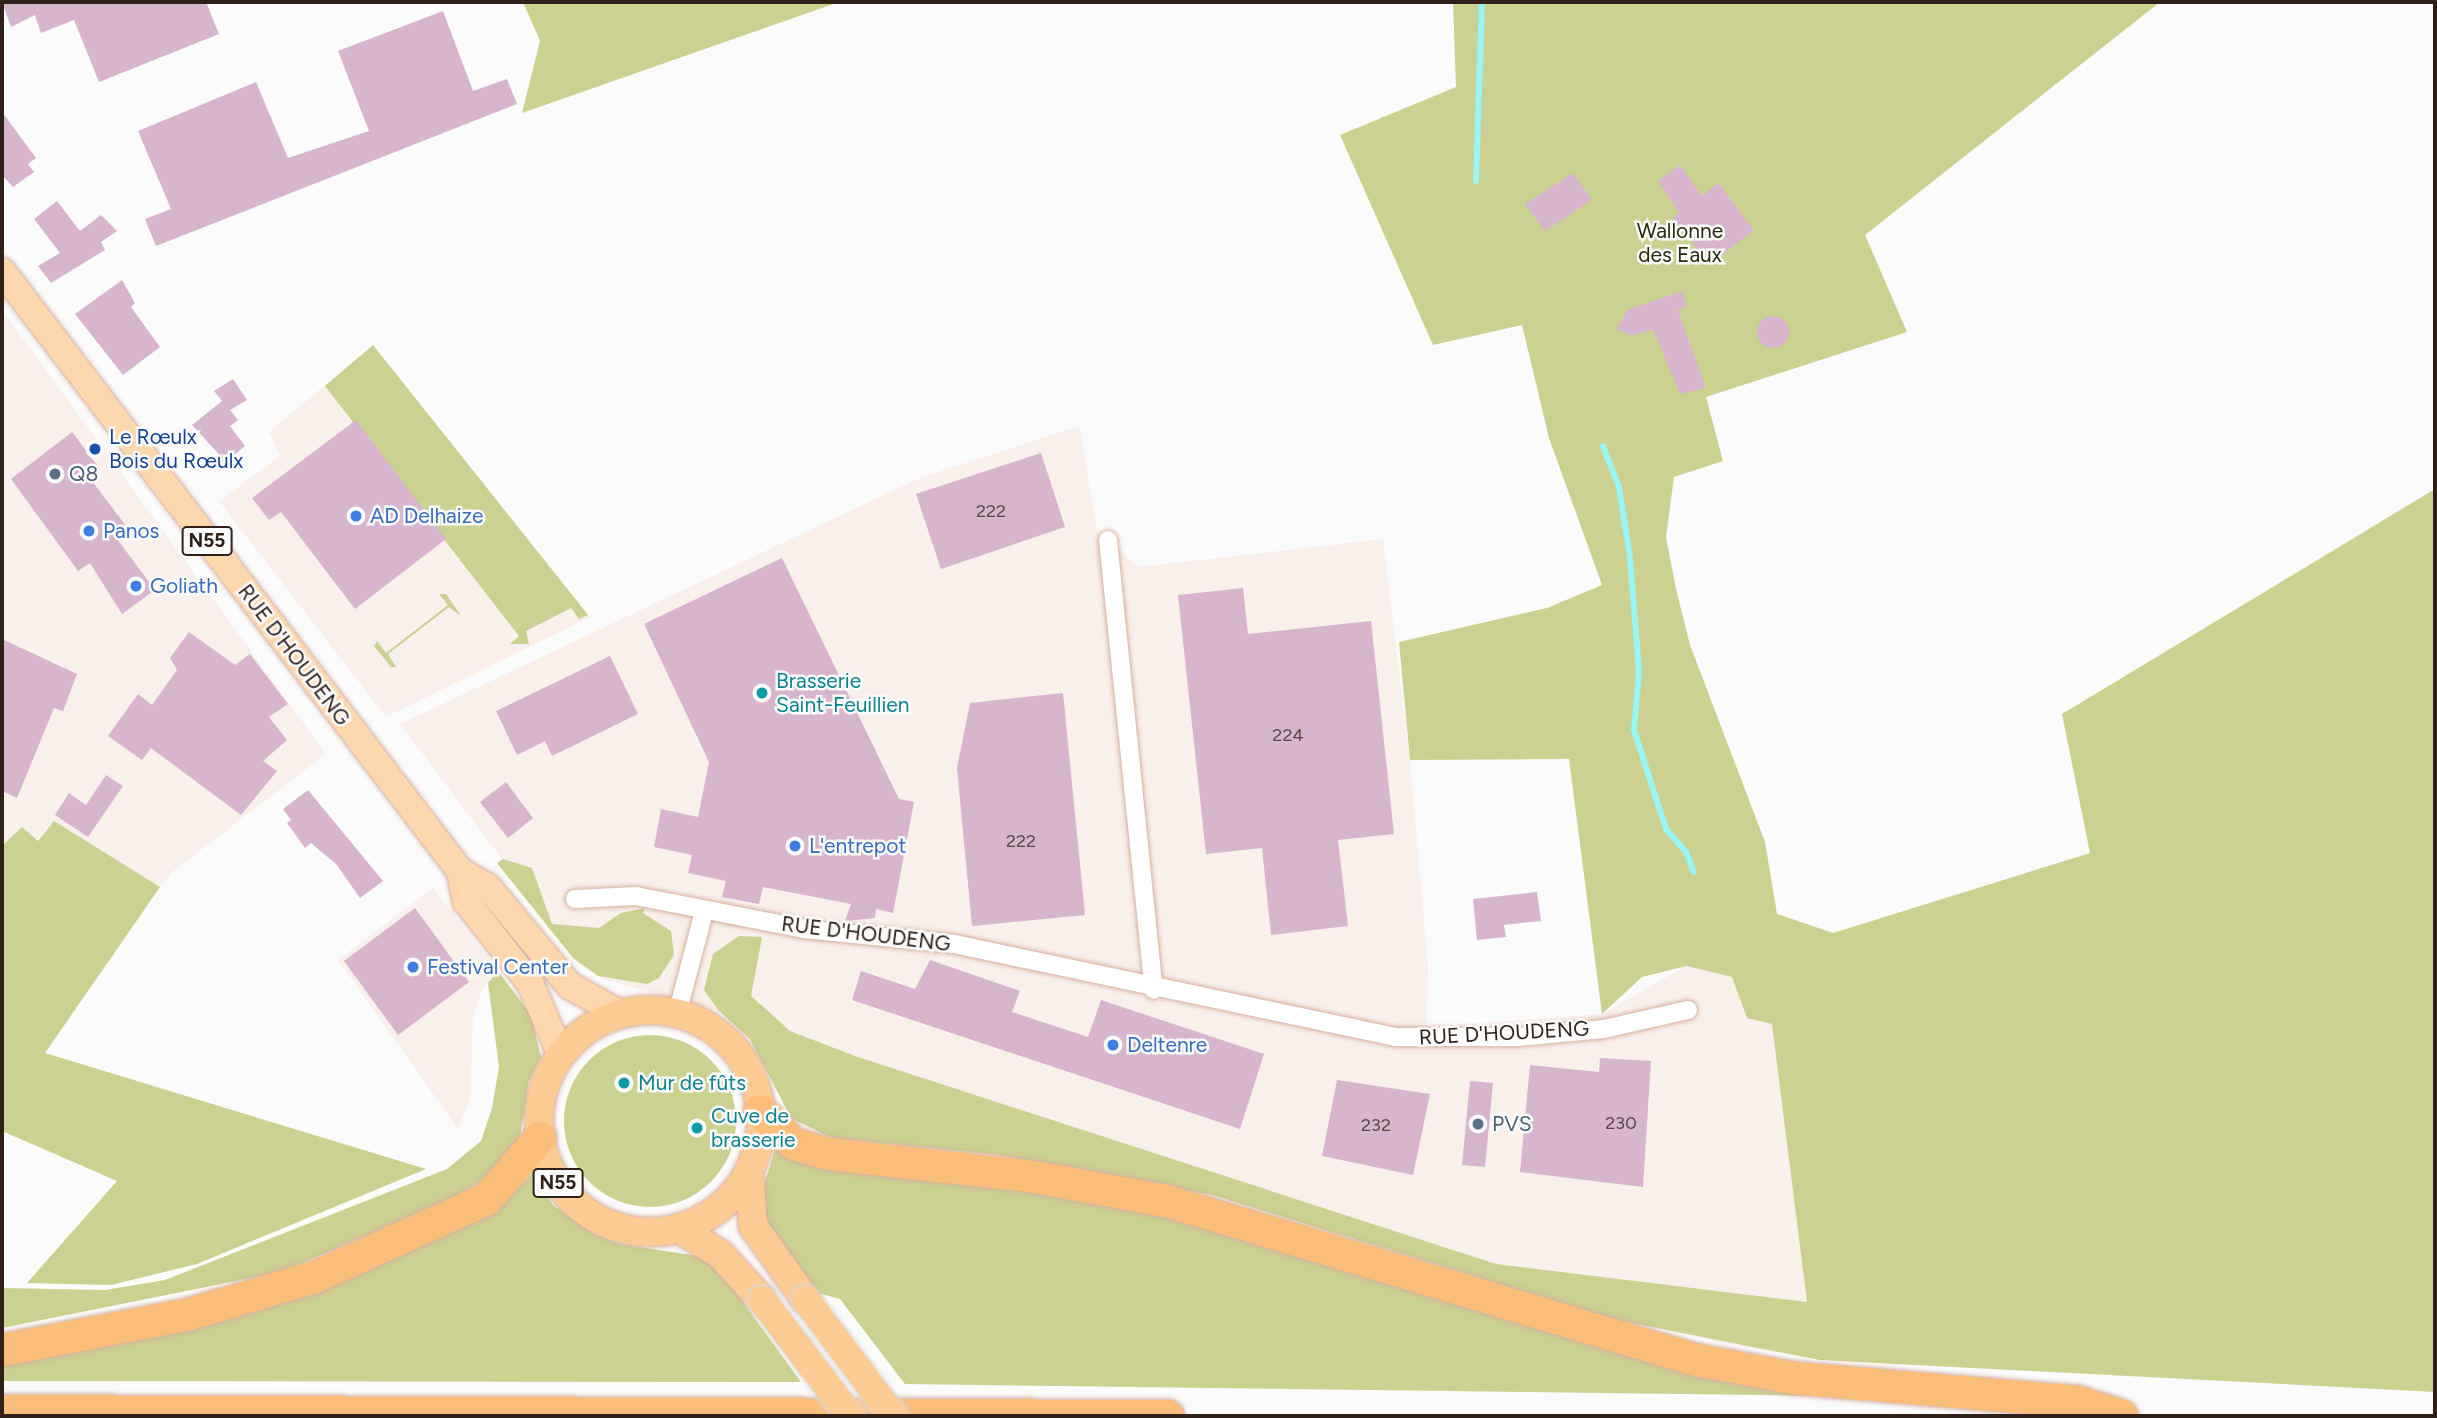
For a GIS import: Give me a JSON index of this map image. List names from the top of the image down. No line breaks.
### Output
{"streets":{"highway":["N55"],"main road":["RUE D'HOUDENG"]},"crossings":[["N55","RUE D'HOUDENG"]],"parks":["Wallonne des Eaux"],"places":["Le Rœulx Bois du Rœulx","Q8","AD Delhaize","Panos","Goliath","Brasserie Saint-Feuillien","L'entrepot","Festival Center","Deltenre","Mur de fûts","PVS","Cuve de brasserie"],"house_numbers":["222","224","222","230","232"]}
